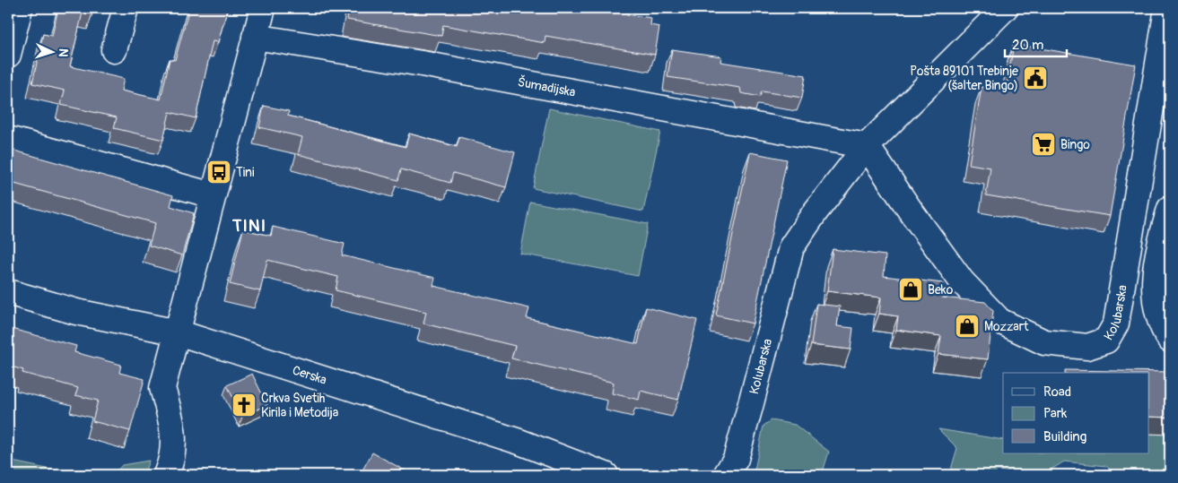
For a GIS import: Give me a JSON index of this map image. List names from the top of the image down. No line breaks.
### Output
{"streets":{"street":["Šumadijska","Kolubarska","Cerska"]},"crossings":[["Šumadijska","Kolubarska"]],"districts":["TINI"],"places":{"public building":["Pošta 89101 Trebinje (šalter Bingo)"],"supermarket":["Bingo"],"bus stop":["Tini"],"shop":["Beko","Mozzart"],"church":["Crkva Svetih Kirila i Metodija"]},"legend":["Road","Park","Building"],"scale_bar":"20 m","north":"right"}
